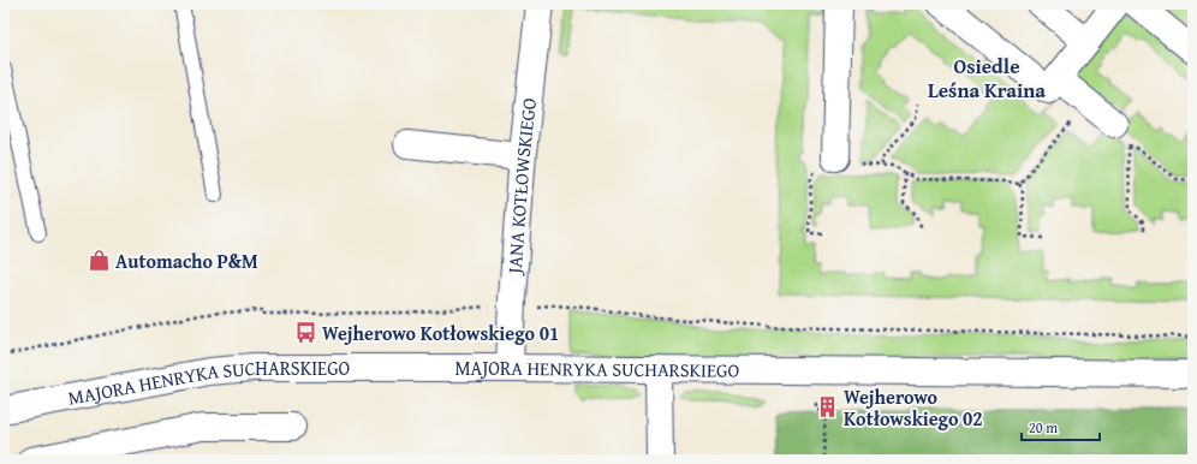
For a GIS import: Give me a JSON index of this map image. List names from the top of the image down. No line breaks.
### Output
{"streets":{"street":["JANA KOTŁOWSKIEGO","MAJORA HENRYKA SUCHARSKIEGO"]},"crossings":[["JANA KOTŁOWSKIEGO","MAJORA HENRYKA SUCHARSKIEGO"]],"districts":["Osiedle Leśna Kraina"],"places":{"shop":["Automacho P&M"],"bus stop":["Wejherowo Kotłowskiego 01"],"building":["Wejherowo Kotłowskiego 02"]},"scale_bar":"20 m"}
